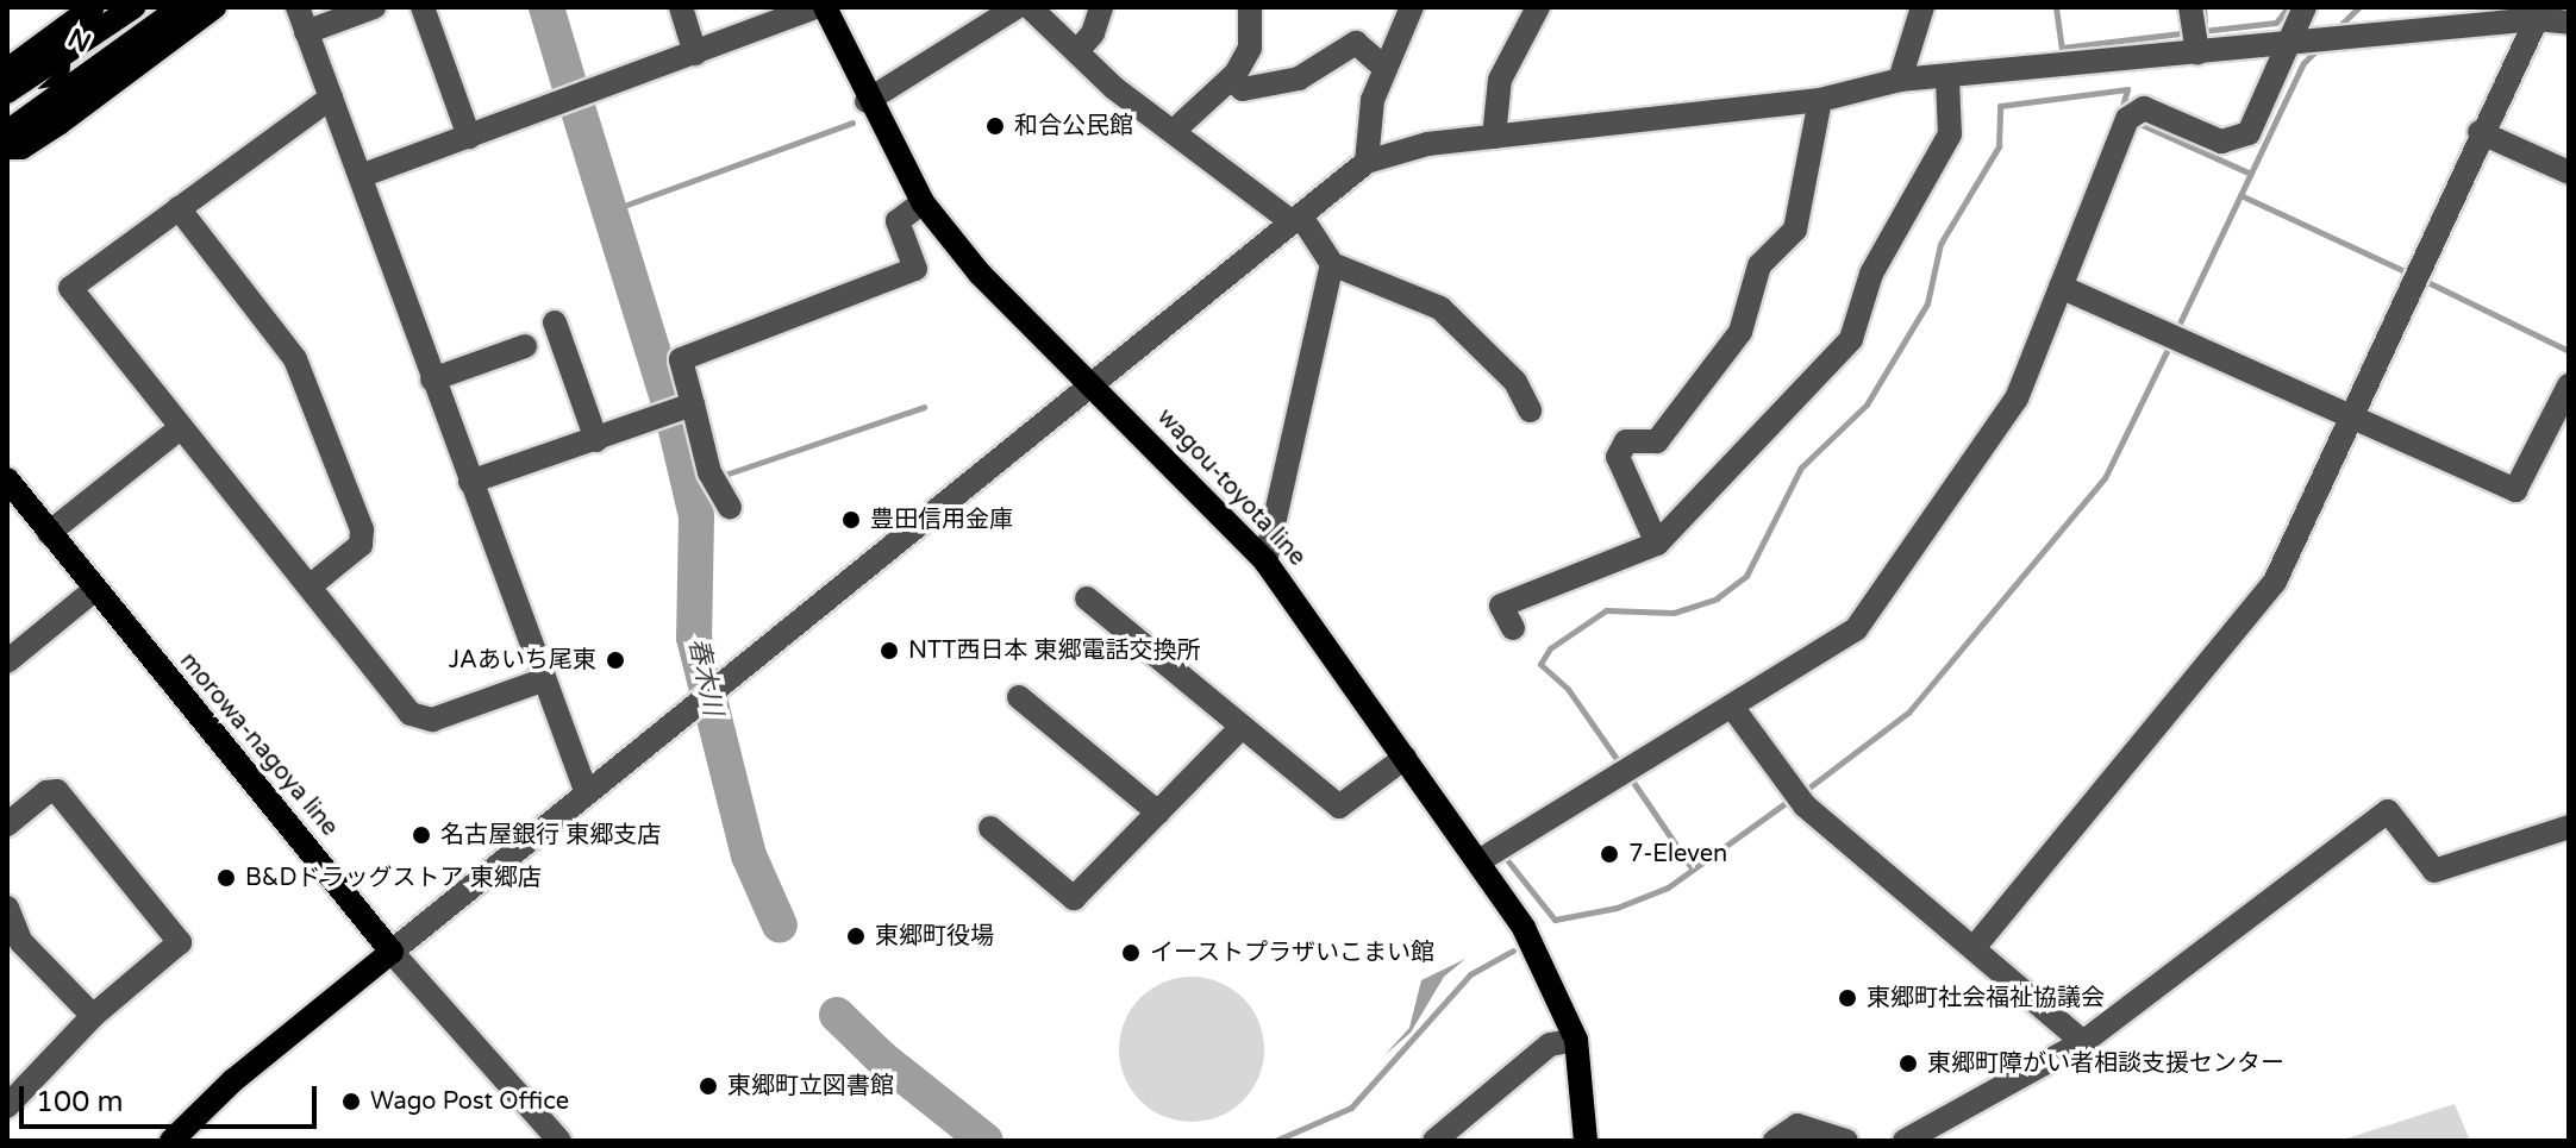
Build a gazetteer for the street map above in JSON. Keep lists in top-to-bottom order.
{
  "streets": {
    "main road": ["wagou-toyota line", "morowa-nagoya line"]
  },
  "water": ["春木川"],
  "places": [
    "和合公民館",
    "豊田信用金庫",
    "NTT西日本 東郷電話交換所",
    "JAあいち尾東",
    "名古屋銀行 東郷支店",
    "7-Eleven",
    "B&Dドラッグストア 東郷店",
    "東郷町役場",
    "イーストプラザいこまい館",
    "東郷町社会福祉協議会",
    "東郷町障がい者相談支援センター",
    "東郷町立図書館",
    "Wago Post Office"
  ],
  "scale_bar": "100 m",
  "north": "top right"
}
